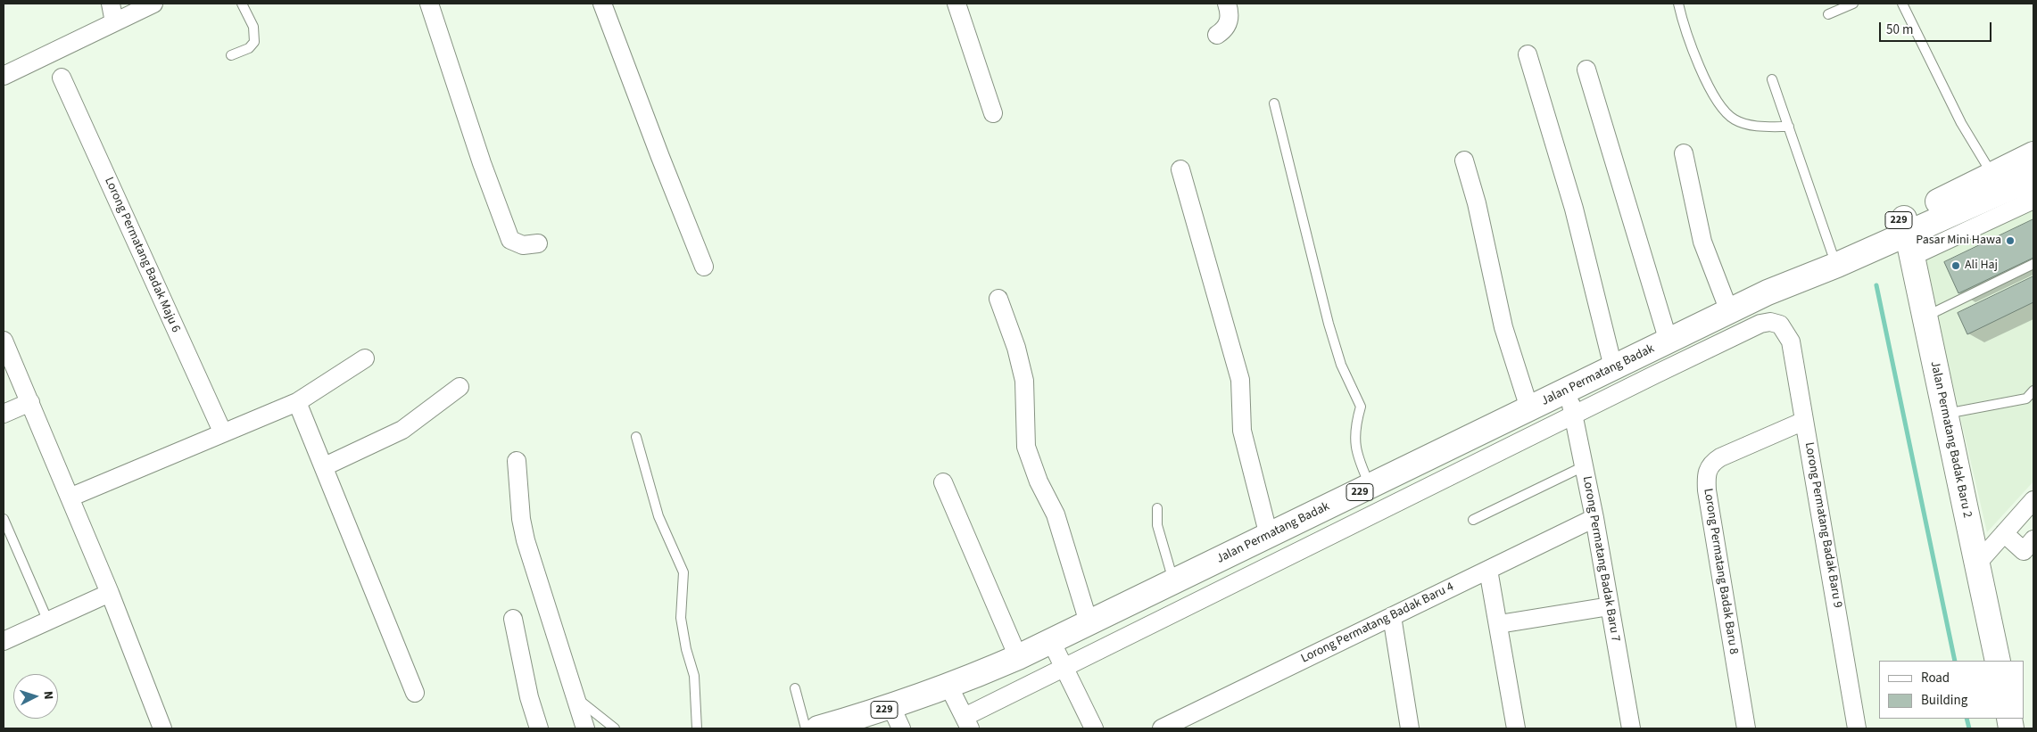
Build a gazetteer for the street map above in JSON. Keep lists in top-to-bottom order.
{
  "streets": {
    "main road": ["229", "Jalan Permatang Badak", "Jalan Permatang Badak Baru 2"],
    "street": [
      "Lorong Permatang Badak Maju 6",
      "Lorong Permatang Badak Baru 9",
      "Lorong Permatang Badak Baru 7",
      "Lorong Permatang Badak Baru 8",
      "Lorong Permatang Badak Baru 4"
    ]
  },
  "crossings": [
    ["Jalan Permatang Badak", "Jalan Permatang Badak Baru 2"],
    ["Jalan Permatang Badak", "Lorong Permatang Badak Baru 7"],
    ["Lorong Permatang Badak Baru 9", "Lorong Permatang Badak Baru 7"],
    ["Lorong Permatang Badak Baru 9", "Lorong Permatang Badak Baru 8"],
    ["Lorong Permatang Badak Baru 7", "Lorong Permatang Badak Baru 4"]
  ],
  "places": ["Pasar Mini Hawa", "Ali Haj"],
  "legend": ["Road", "Building"],
  "scale_bar": "50 m",
  "north": "right"
}
